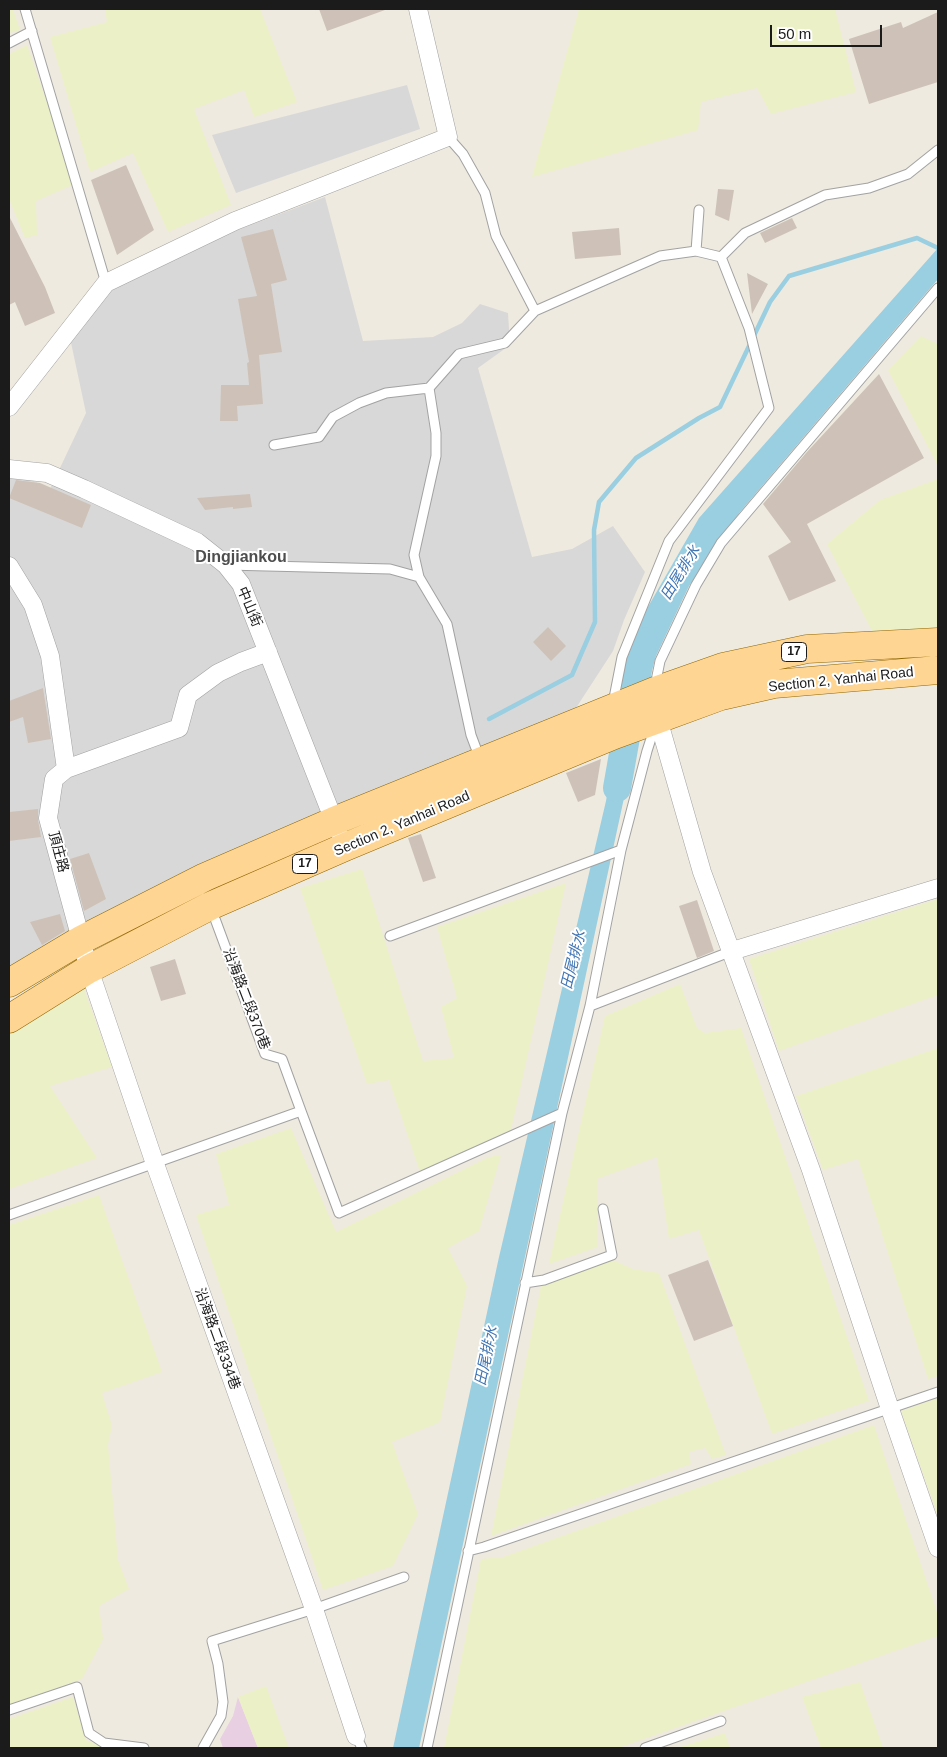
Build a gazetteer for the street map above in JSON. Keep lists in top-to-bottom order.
{
  "streets": {
    "main road": ["17", "Section 2, Yanhai Road"],
    "street": ["中山街", "頂庄路", "沿海路二段334巷"],
    "lane": ["沿海路二段370巷"]
  },
  "crossings": [
    ["中山街", "Section 2, Yanhai Road"],
    ["17", "Section 2, Yanhai Road"],
    ["Section 2, Yanhai Road", "頂庄路"],
    ["Section 2, Yanhai Road", "沿海路二段370巷"],
    ["Section 2, Yanhai Road", "沿海路二段334巷"],
    ["頂庄路", "沿海路二段334巷"]
  ],
  "districts": ["Dingjiankou"],
  "water": ["田尾排水"],
  "scale_bar": "50 m"
}
